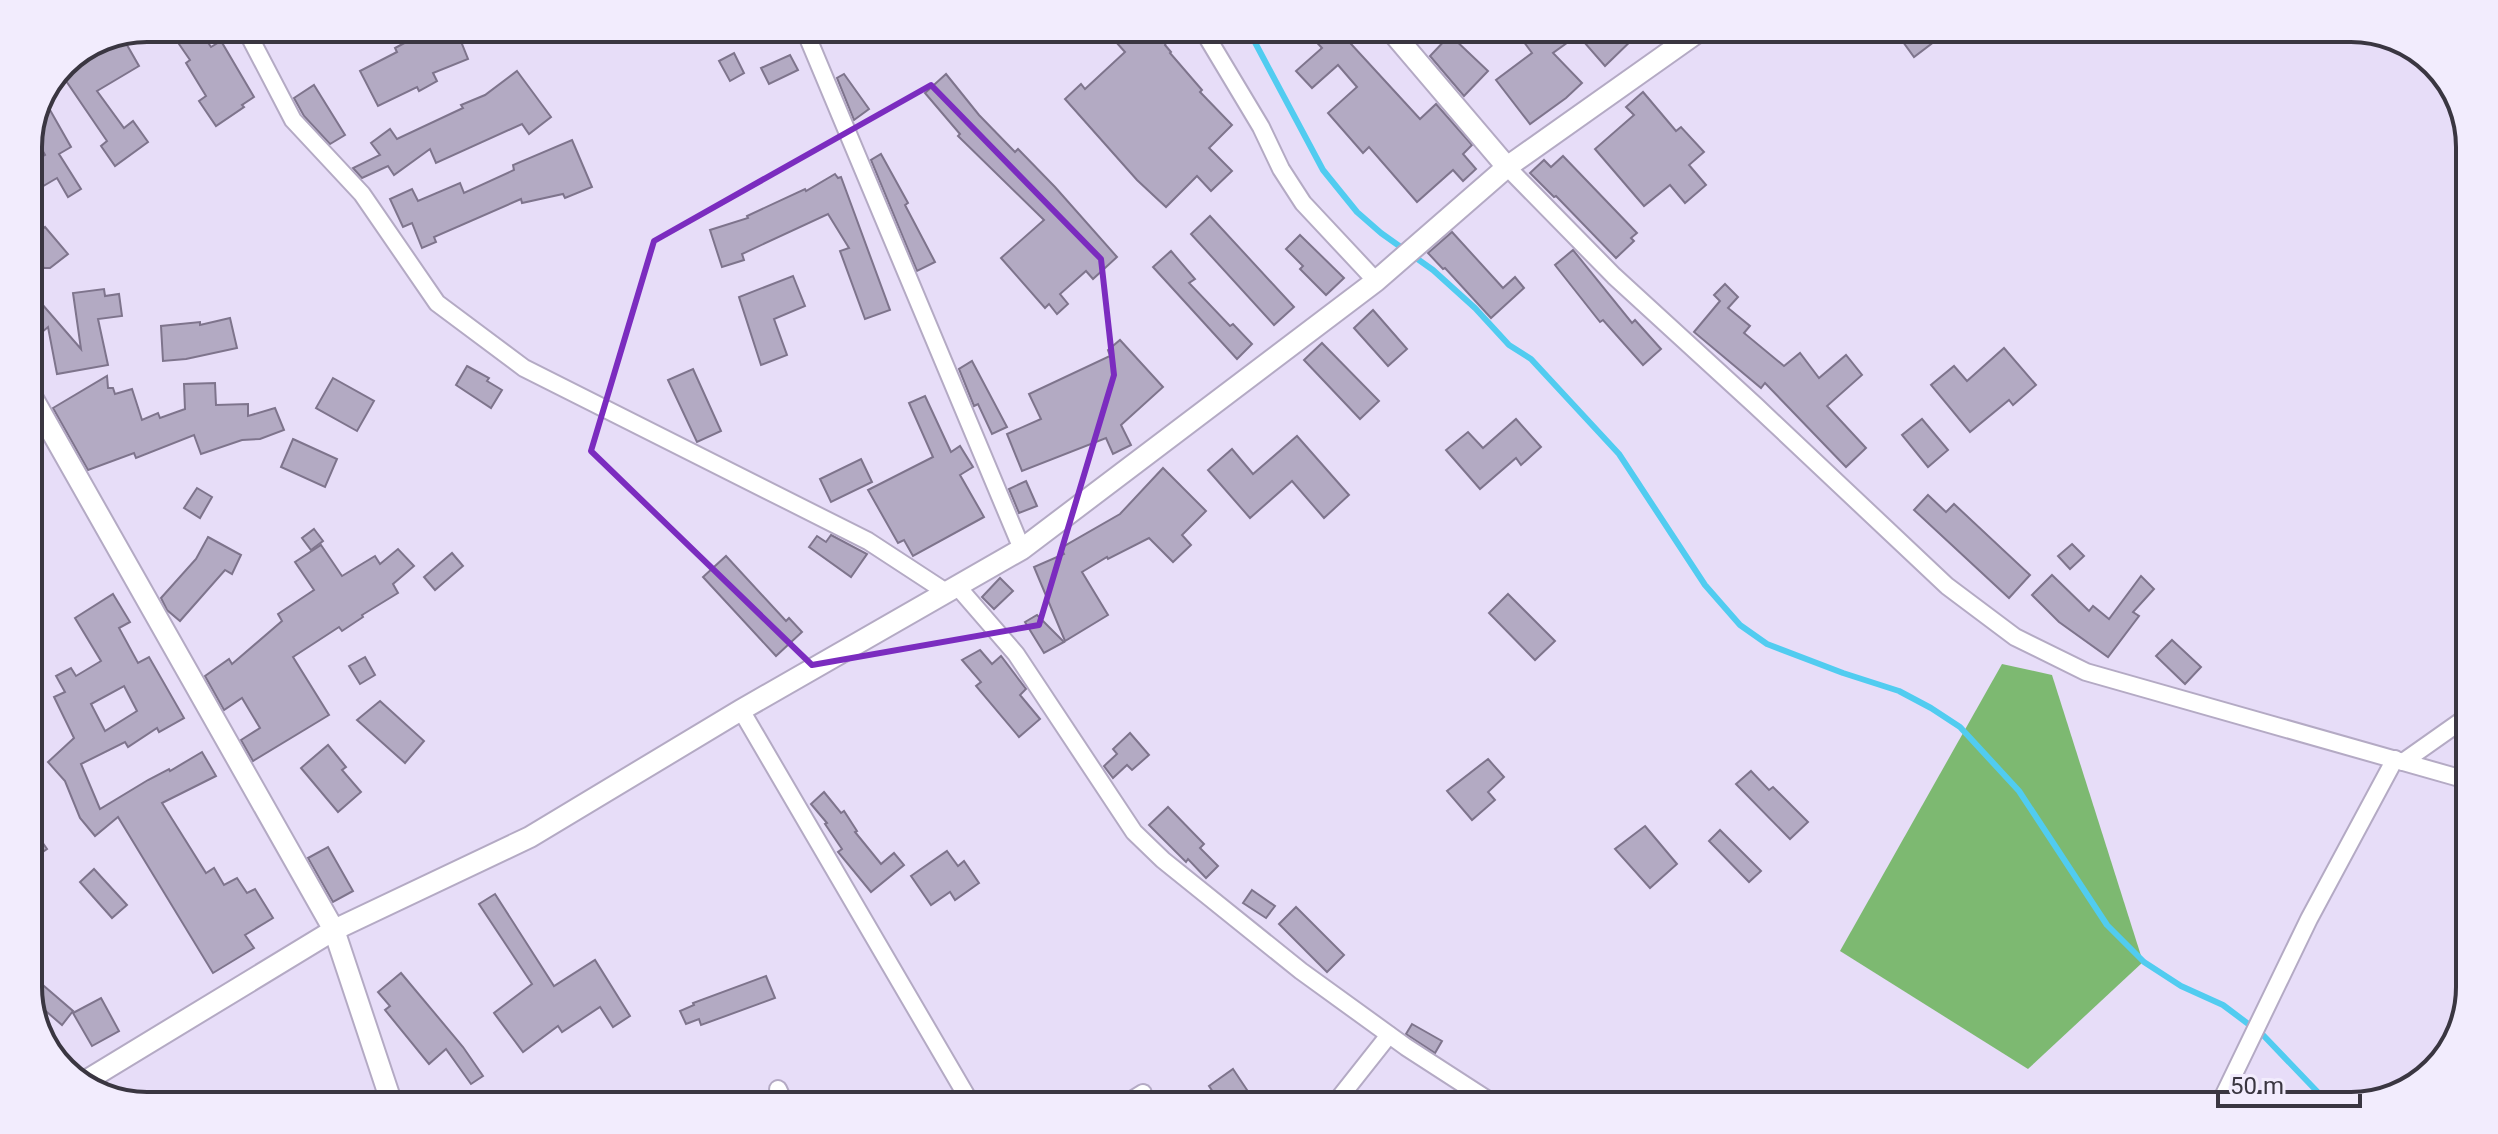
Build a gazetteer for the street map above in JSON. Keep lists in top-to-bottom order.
{
  "scale_bar": "50 m"
}
